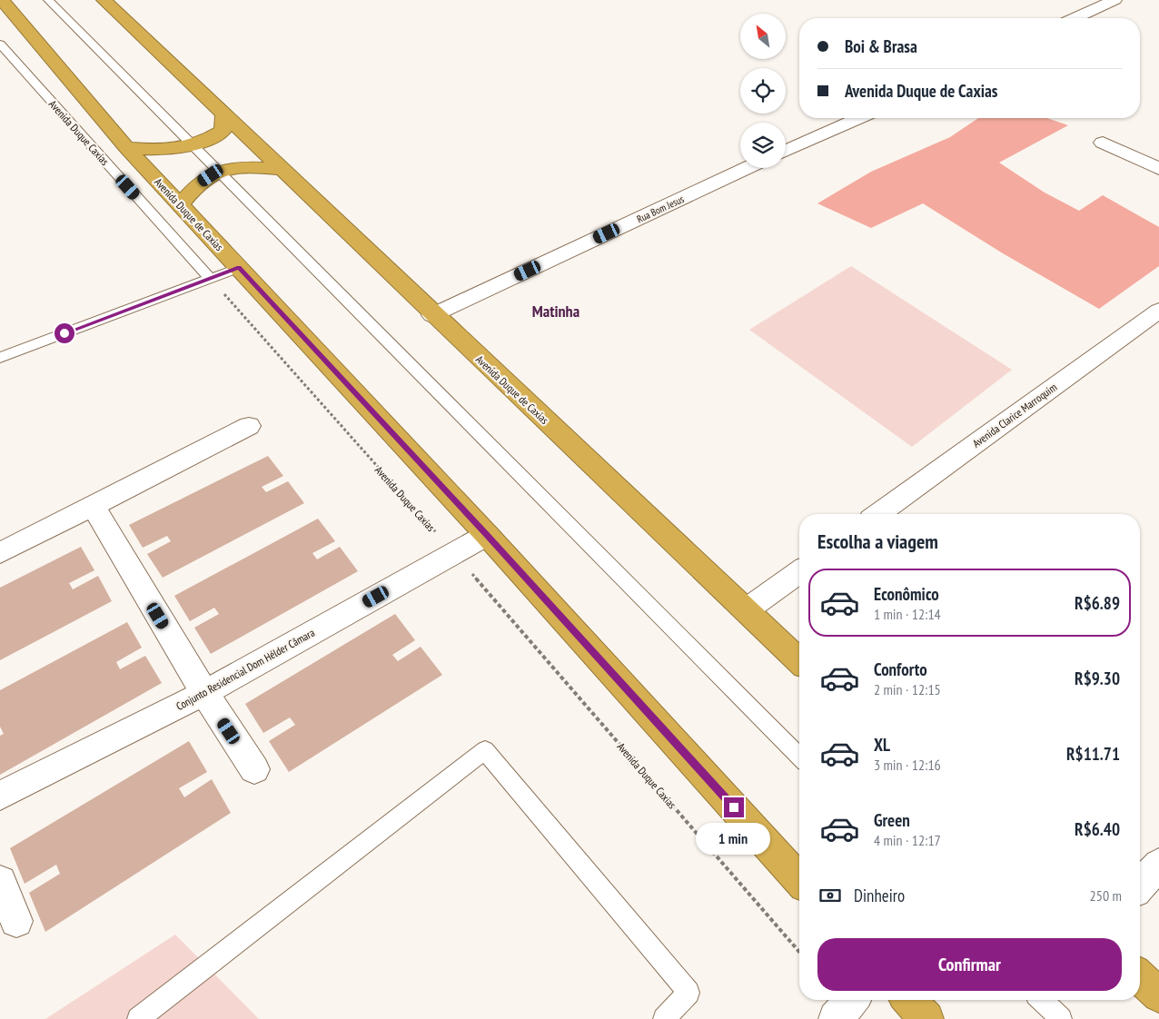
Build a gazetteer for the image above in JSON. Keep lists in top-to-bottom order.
{
  "streets": {
    "highway": ["Avenida Duque de Caxias"],
    "street": ["Rua Bom Jesus", "Avenida Clarice Marroquim", "Conjunto Residencial Dom Hélder Câmara"],
    "lane": ["Avenida Duque Caxias"]
  },
  "crossings": [
    ["Avenida Duque Caxias", "Conjunto Residencial Dom Hélder Câmara"],
    ["Rua Bom Jesus", "Avenida Duque de Caxias"],
    ["Avenida Duque de Caxias", "Conjunto Residencial Dom Hélder Câmara"]
  ],
  "districts": ["Matinha"],
  "north": "top left",
  "page": {
    "banner": ["Boi & Brasa", "Avenida Duque de Caxias"],
    "heading": "Escolha a viagem",
    "list": [
      {
        "name": "Econômico",
        "note": "1 min · 12:14",
        "value": "R$6.89"
      },
      {
        "name": "Conforto",
        "note": "2 min · 12:15",
        "value": "R$9.30"
      },
      {
        "name": "XL",
        "note": "3 min · 12:16",
        "value": "R$11.71"
      },
      {
        "name": "Green",
        "note": "4 min · 12:17",
        "value": "R$6.40"
      }
    ],
    "bubble": "1 min",
    "pay": ["Dinheiro", "250 m"],
    "buttons": "Confirmar"
  }
}
